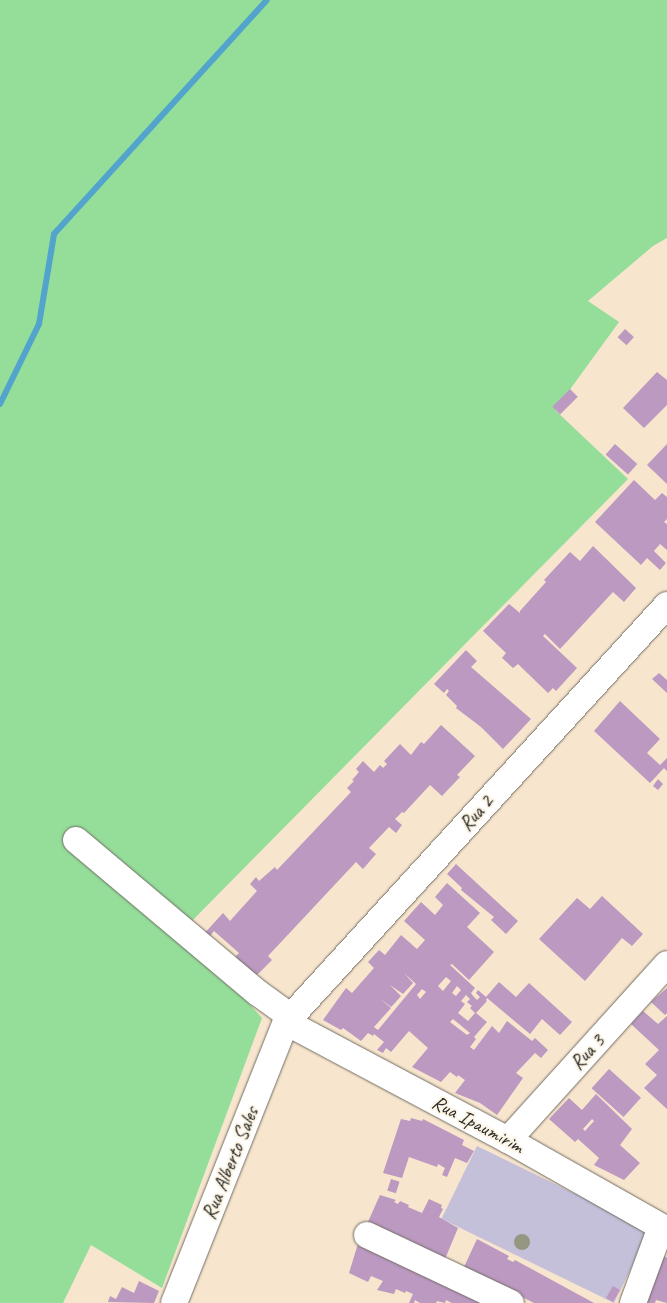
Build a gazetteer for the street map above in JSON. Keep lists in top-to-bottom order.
{
  "streets": {
    "street": [
      "Rua 2",
      "Rua 3",
      "Rua Ipaumirim",
      "Rua Alberto Sales"
    ]
  },
  "crossings": [
    ["Rua 2", "Rua Ipaumirim"],
    ["Rua 2", "Rua Alberto Sales"],
    ["Rua 3", "Rua Ipaumirim"],
    ["Rua Ipaumirim", "Rua Alberto Sales"]
  ]
}
